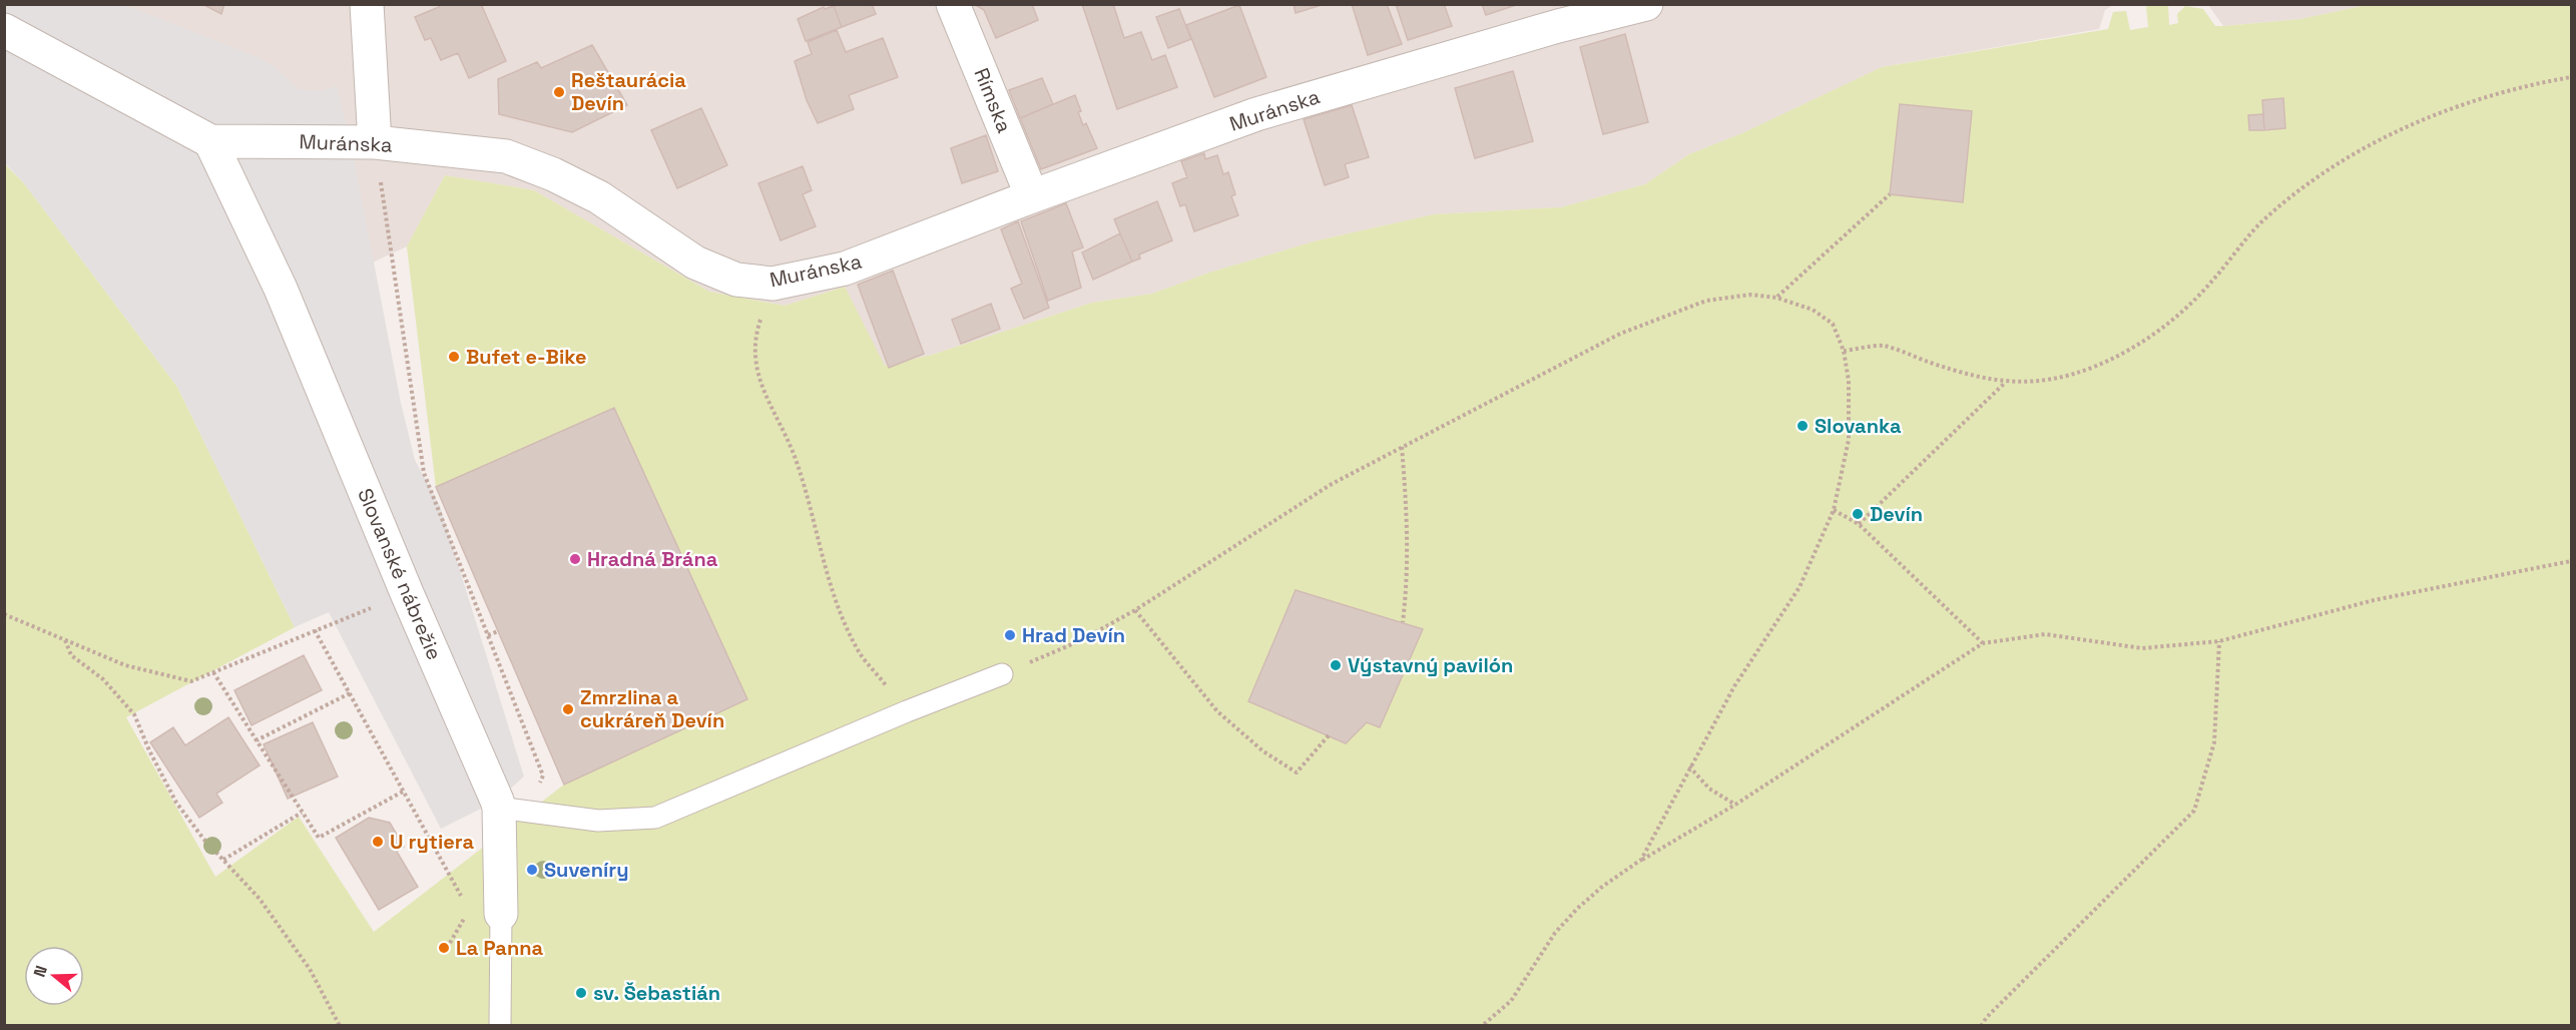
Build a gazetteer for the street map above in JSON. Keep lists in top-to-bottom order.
{
  "streets": {
    "street": ["Rímska", "Muránska", "Slovanské nábrežie"]
  },
  "crossings": [
    ["Rímska", "Muránska"],
    ["Muránska", "Slovanské nábrežie"]
  ],
  "places": [
    "Reštaurácia Devín",
    "Bufet e-Bike",
    "Slovanka",
    "Devín",
    "Hradná Brána",
    "Hrad Devín",
    "Výstavný pavilón",
    "Zmrzlina a cukráreň Devín",
    "U rytiera",
    "Suveníry",
    "La Panna",
    "sv. Šebastián"
  ],
  "north": "left"
}
